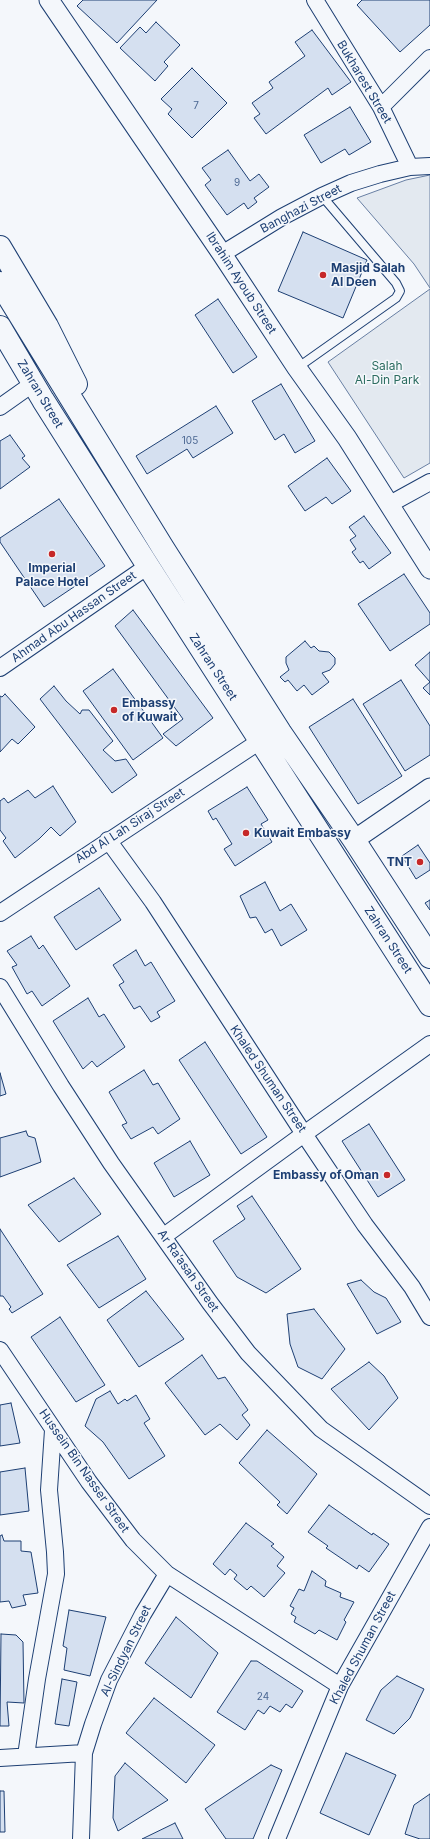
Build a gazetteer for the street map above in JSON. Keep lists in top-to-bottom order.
{
  "streets": {
    "main road": ["Zahran Street"],
    "street": [
      "Bukharest Street",
      "Banghazi Street",
      "Ibrahim Ayoub Street",
      "Ahmad Abu Hassan Street",
      "Abd Al Lah Siraj Street",
      "Khaled Shuman Street",
      "Ar Ra’asah Street",
      "Hussein Bin Nasser Street",
      "Al-Sindyan Street"
    ]
  },
  "crossings": [
    ["Bukharest Street", "Banghazi Street"],
    ["Banghazi Street", "Ibrahim Ayoub Street"],
    ["Zahran Street", "Ahmad Abu Hassan Street"],
    ["Zahran Street", "Abd Al Lah Siraj Street"],
    ["Abd Al Lah Siraj Street", "Khaled Shuman Street"],
    ["Khaled Shuman Street", "Hussein Bin Nasser Street"],
    ["Hussein Bin Nasser Street", "Al-Sindyan Street"]
  ],
  "parks": ["Salah Al-Din Park"],
  "places": [
    "Masjid Salah Al Deen",
    "Imperial Palace Hotel",
    "Embassy of Kuwait",
    "Kuwait Embassy",
    "TNT",
    "Embassy of Oman"
  ],
  "house_numbers": [
    "7",
    "9",
    "105",
    "24"
  ]
}
